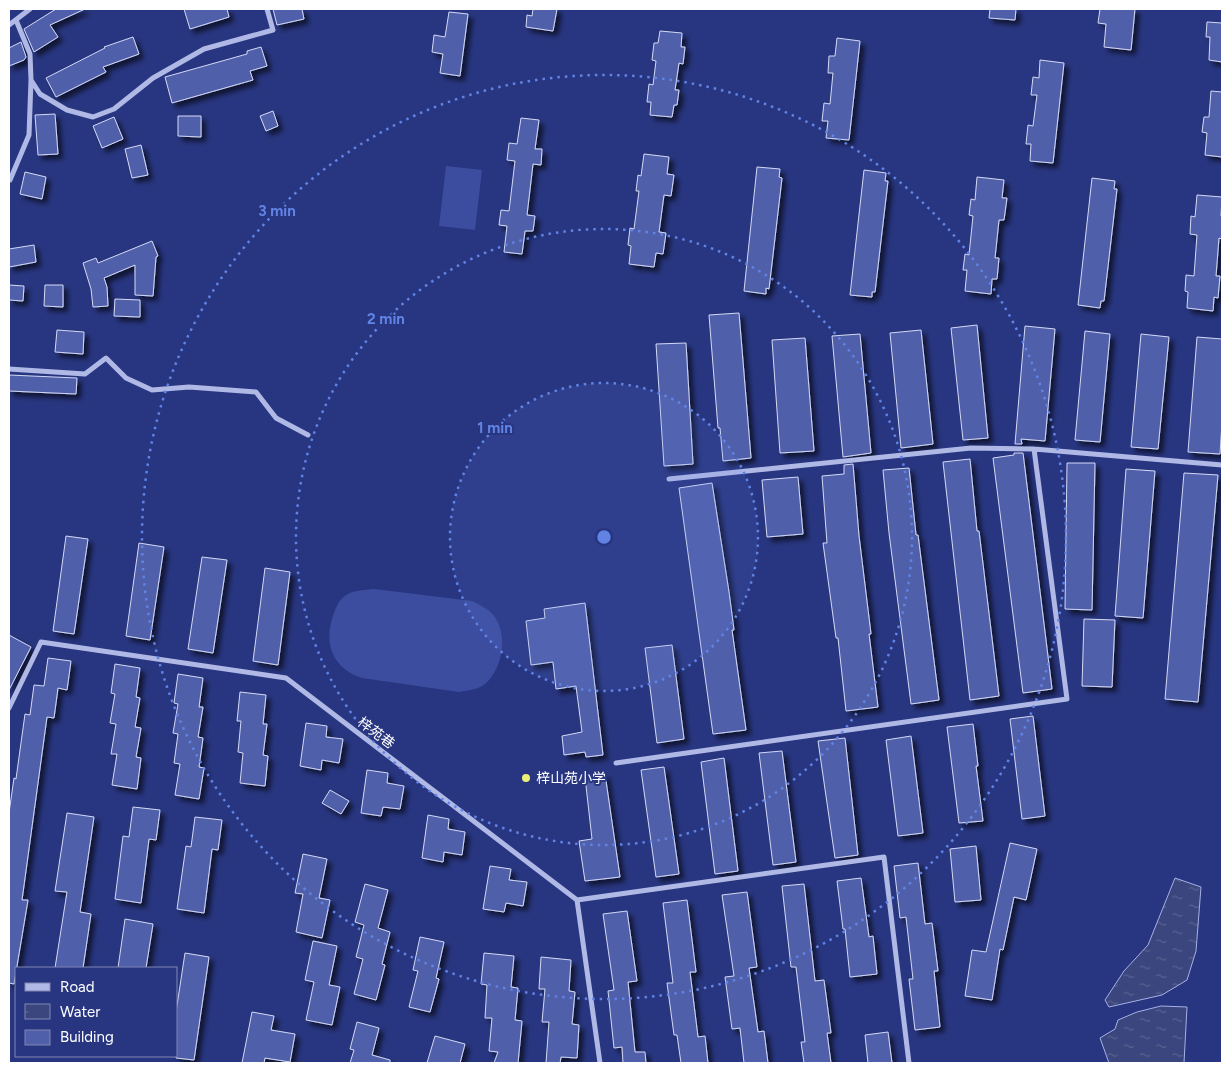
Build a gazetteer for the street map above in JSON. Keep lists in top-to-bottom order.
{
  "streets": {
    "street": ["梓苑巷"]
  },
  "places": ["梓山苑小学"],
  "legend": ["Road", "Water", "Building"],
  "rings": ["3 min", "2 min", "1 min"]
}
